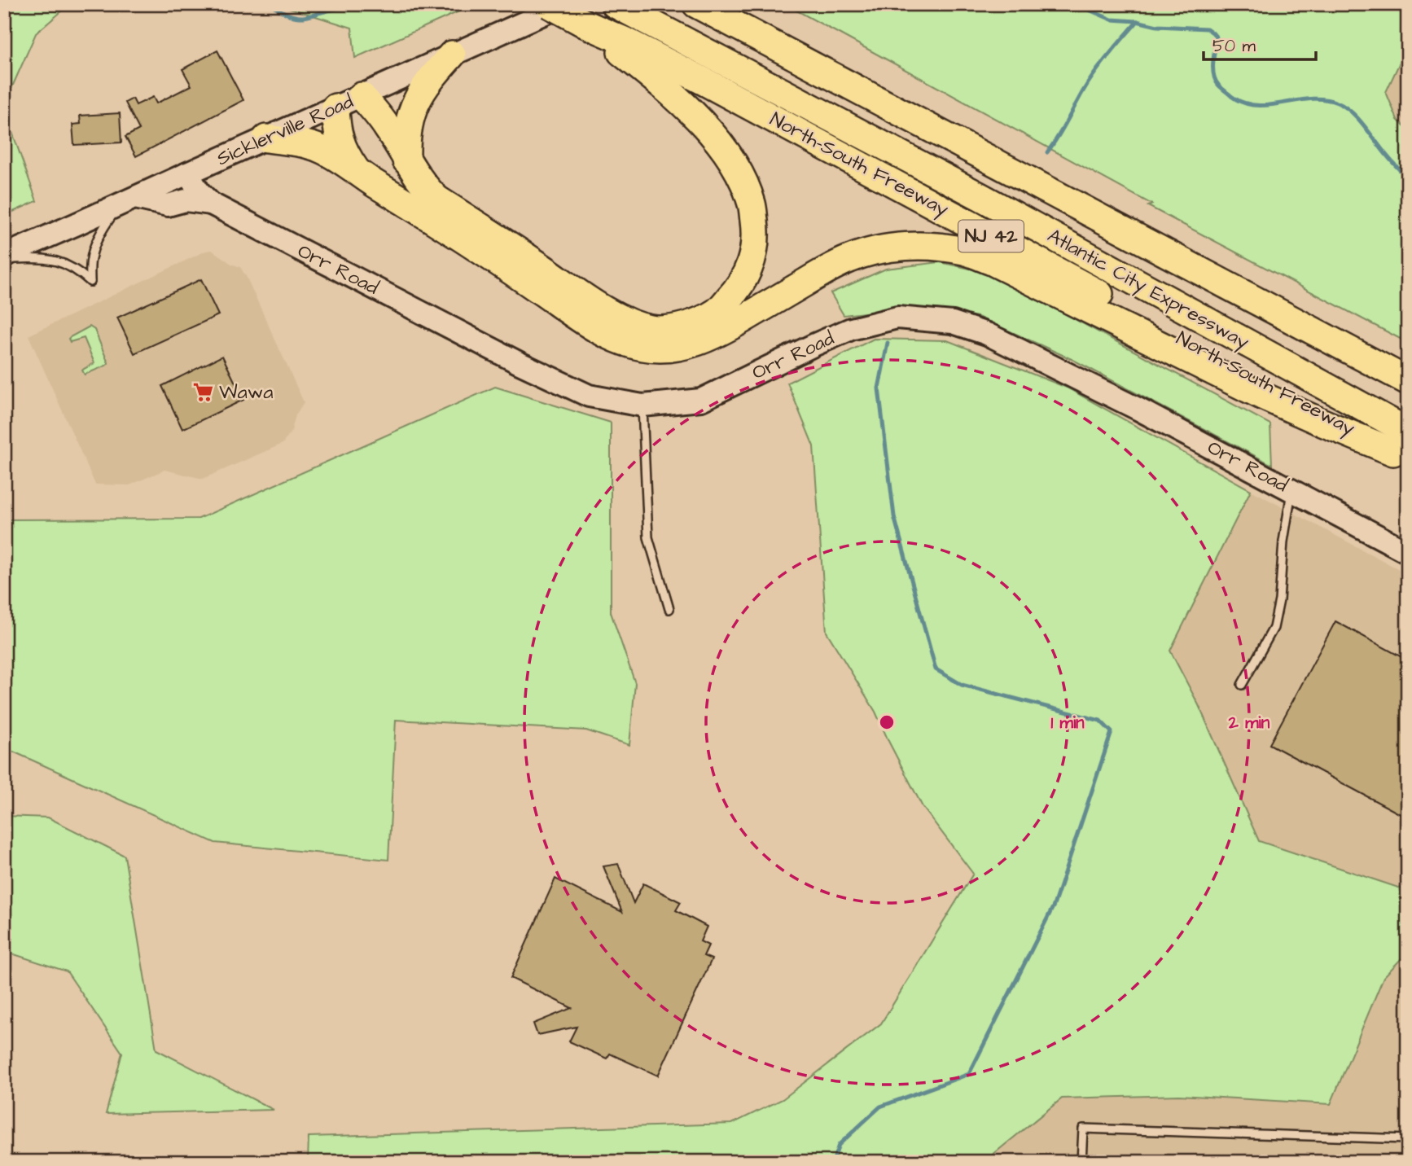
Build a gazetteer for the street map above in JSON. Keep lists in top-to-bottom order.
{
  "streets": {
    "highway": ["North-South Freeway", "NJ 42", "Atlantic City Expressway"],
    "street": ["Sicklerville Road", "Orr Road"]
  },
  "crossings": [
    ["Sicklerville Road", "Orr Road"],
    ["North-South Freeway", "Atlantic City Expressway"]
  ],
  "places": {
    "supermarket": ["Wawa"]
  },
  "scale_bar": "50 m",
  "rings": ["1 min", "2 min"]
}
